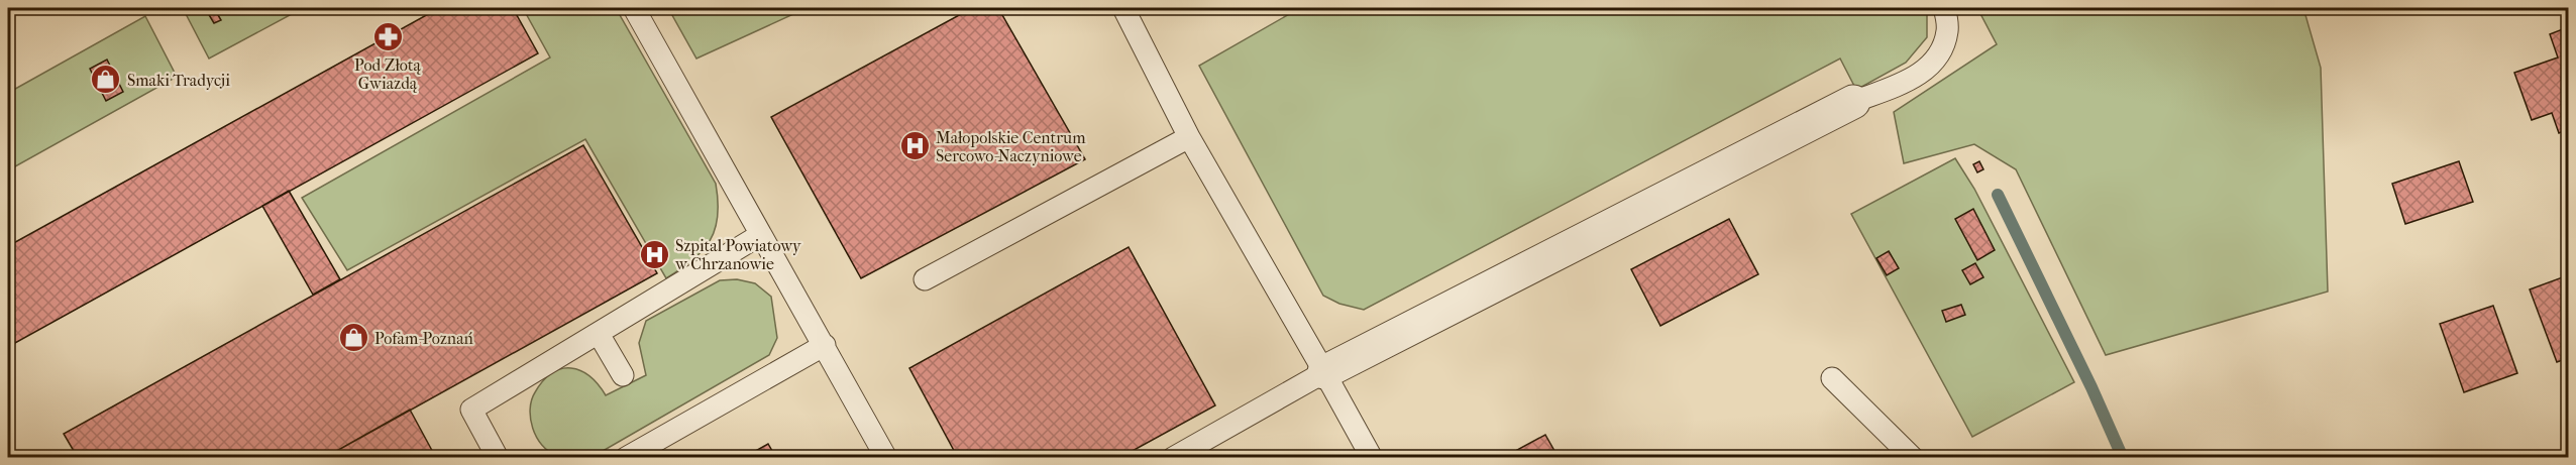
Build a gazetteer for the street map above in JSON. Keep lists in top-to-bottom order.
{
  "places": {
    "pharmacy": ["Pod Złotą Gwiazdą"],
    "shop": ["Smaki Tradycji", "Pofam-Poznań"],
    "hospital": ["Małopolskie Centrum Sercowo-Naczyniowe", "Szpital Powiatowy w Chrzanowie"]
  }
}
